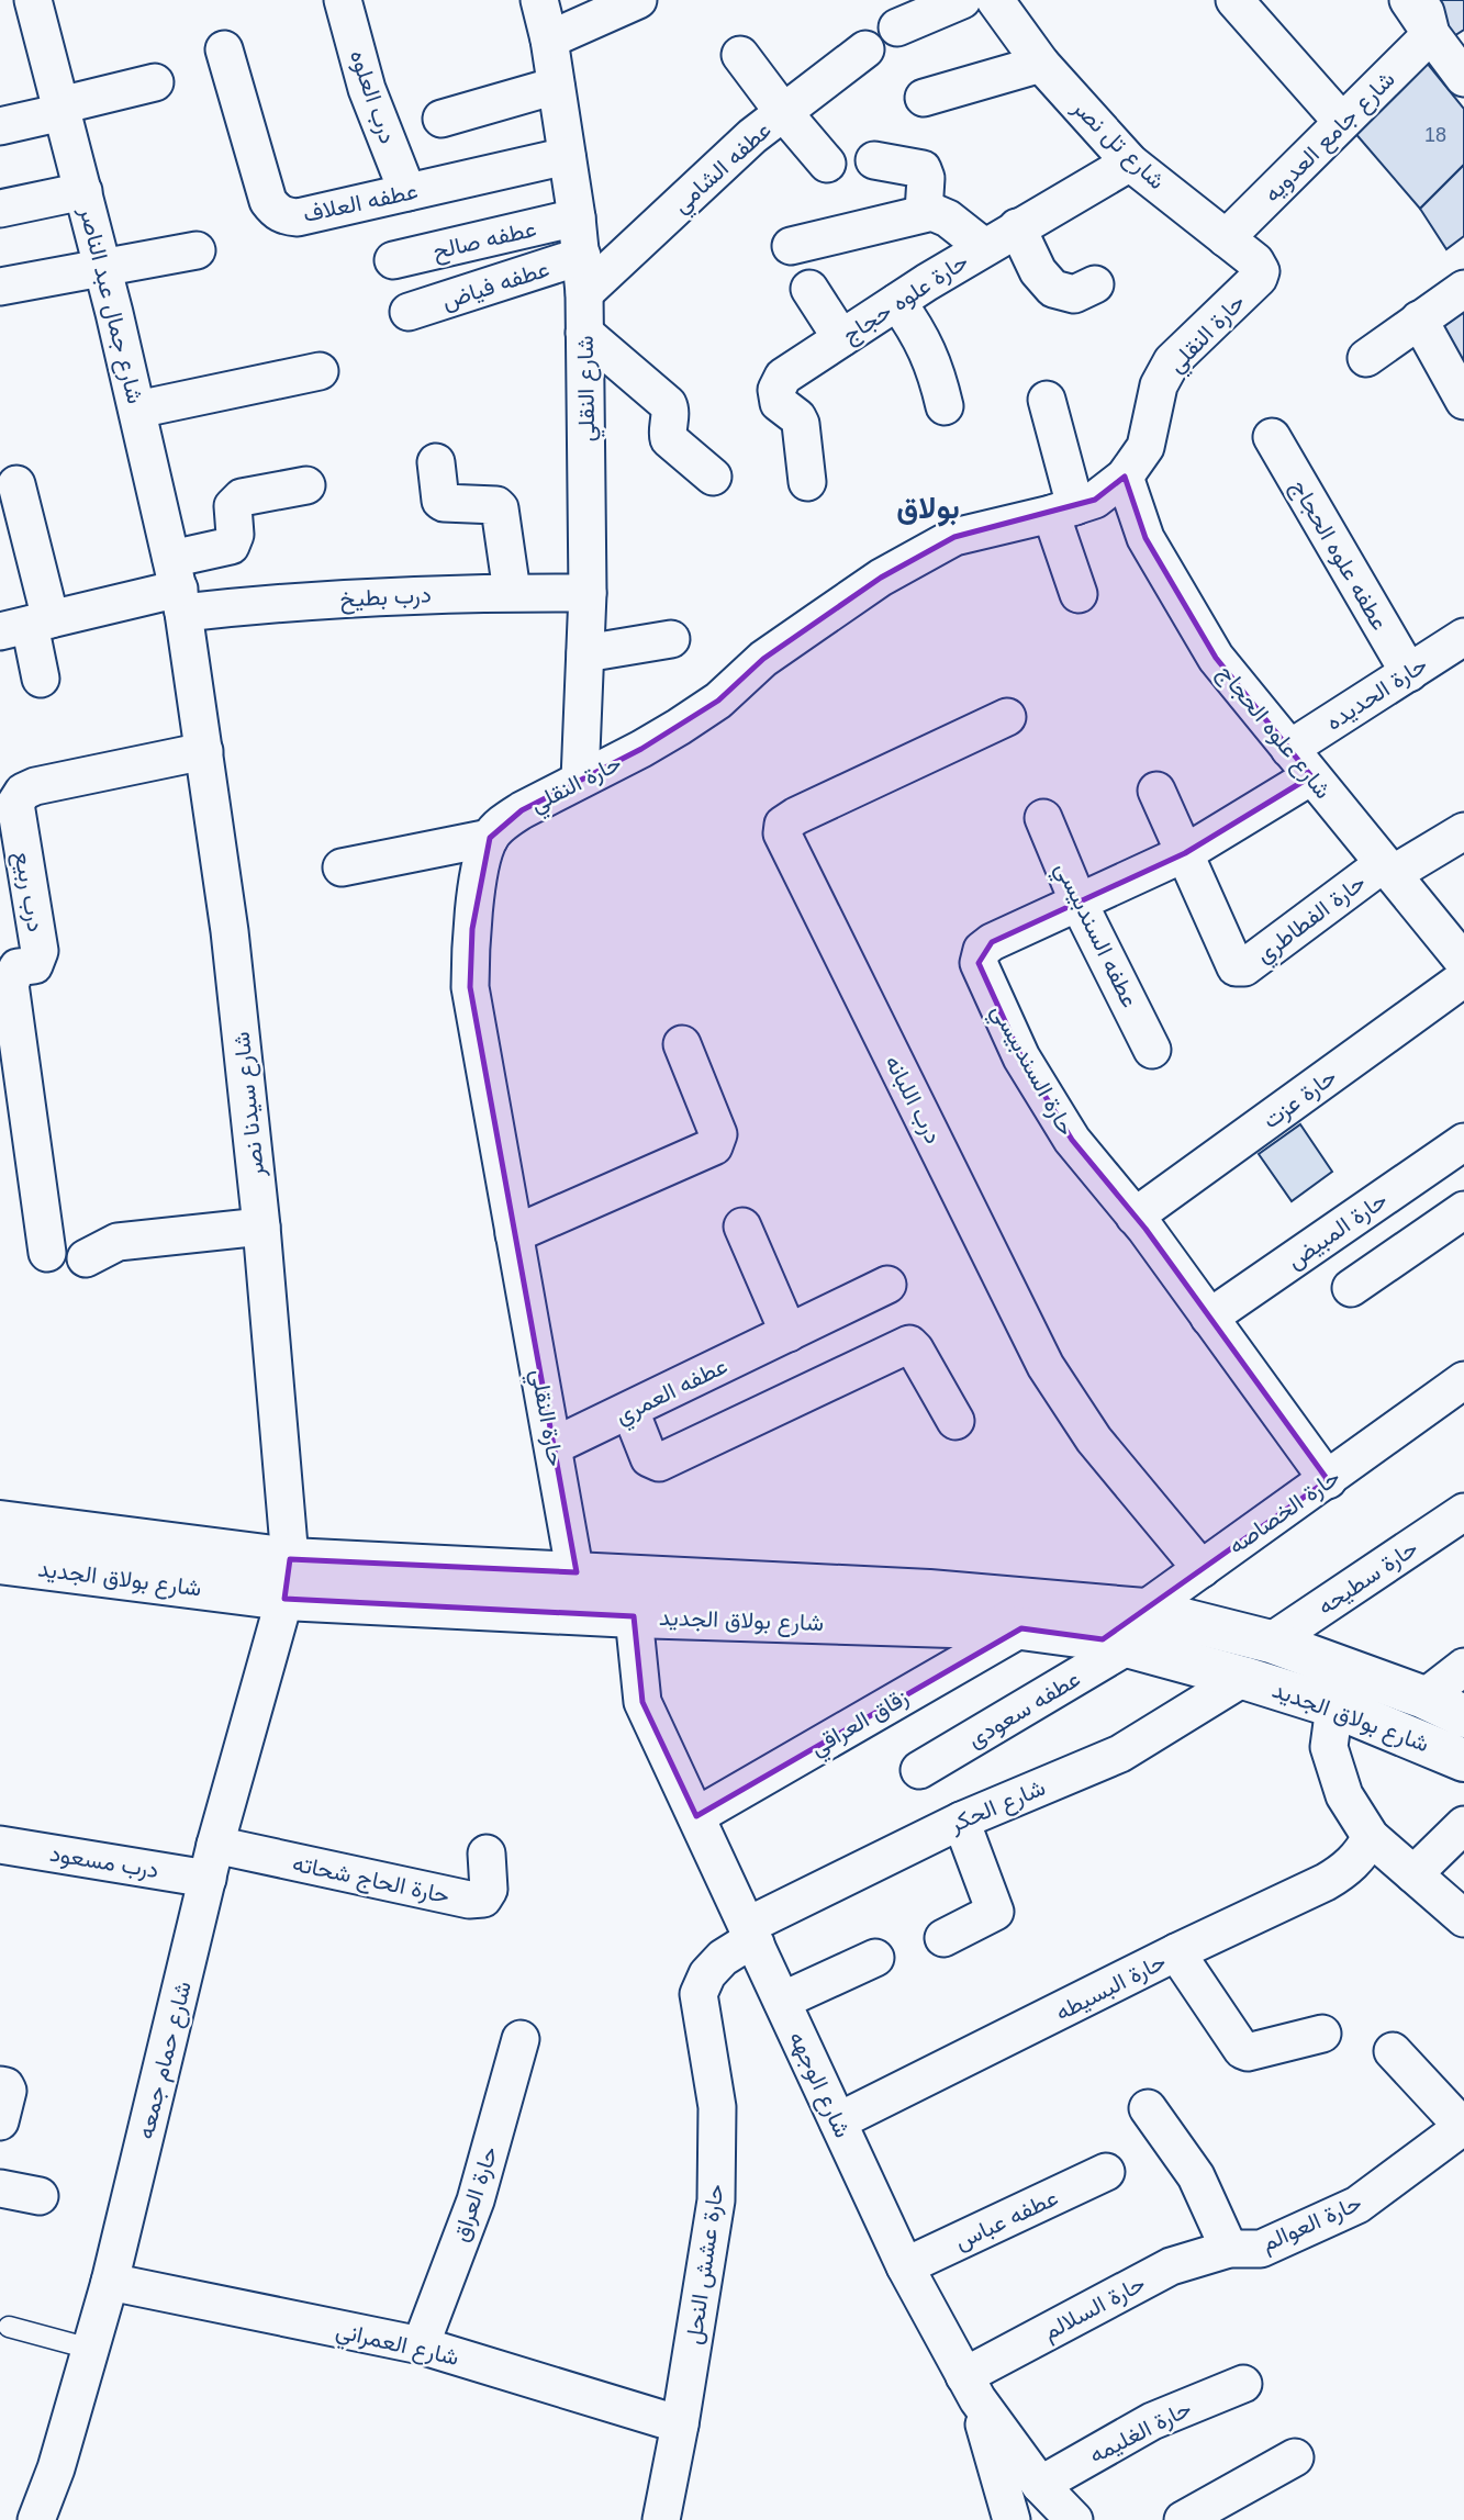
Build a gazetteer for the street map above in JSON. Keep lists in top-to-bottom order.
{
  "streets": {
    "street": [
      "درب العلوه",
      "شارع جامع العدويه",
      "شارع تل نصر",
      "عطفه الشامي",
      "عطفه العلاف",
      "عطفه صالح",
      "عطفه فياض",
      "حارة علوه حجاج",
      "شارع جمال عبد الناصر",
      "حارة النقلي",
      "شارع النقلي",
      "عطفه علوه الحجاج",
      "درب بطيخ",
      "حارة الحديده",
      "شارع علوه الحجاج",
      "درب ربيع",
      "حارة الفطاطري",
      "عطفه السندبيسي",
      "حارة السندبيسي",
      "حارة عزت",
      "درب اللبانه",
      "شارع سيدنا نصر",
      "حارة المبيض",
      "عطفه العمري",
      "حارة الخصاصه",
      "حارة سطيحه",
      "شارع بولاق الجديد",
      "عطفه سعودى",
      "زقاق العراقي",
      "شارع الحكر",
      "درب مسعود",
      "حارة الحاج شحاته",
      "حارة البسيطه",
      "شارع حمام جمعه",
      "شارع الوجهه",
      "حارة العراق",
      "عطفه عباس",
      "حارة العوالم",
      "حارة عشش النحل",
      "حارة السلالم",
      "شارع العمراني",
      "حارة الغليمه"
    ]
  },
  "crossings": [
    ["درب العلوه", "عطفه العلاف"],
    ["شارع جامع العدويه", "شارع تل نصر"],
    ["شارع تل نصر", "حارة علوه حجاج"],
    ["شارع تل نصر", "حارة النقلي"],
    ["عطفه الشامي", "شارع النقلي"],
    ["عطفه العلاف", "شارع النقلي"],
    ["عطفه صالح", "شارع النقلي"],
    ["عطفه فياض", "شارع النقلي"],
    ["شارع جمال عبد الناصر", "درب بطيخ"],
    ["شارع جمال عبد الناصر", "شارع سيدنا نصر"],
    ["حارة النقلي", "شارع النقلي"],
    ["حارة النقلي", "شارع علوه الحجاج"],
    ["حارة النقلي", "عطفه العمري"],
    ["حارة النقلي", "شارع بولاق الجديد"],
    ["شارع النقلي", "درب بطيخ"],
    ["عطفه علوه الحجاج", "حارة الحديده"],
    ["درب بطيخ", "شارع سيدنا نصر"],
    ["حارة الحديده", "شارع علوه الحجاج"],
    ["حارة الحديده", "حارة السندبيسي"],
    ["شارع علوه الحجاج", "حارة الفطاطري"],
    ["شارع علوه الحجاج", "حارة السندبيسي"],
    ["درب ربيع", "شارع سيدنا نصر"],
    ["حارة الفطاطري", "حارة السندبيسي"],
    ["عطفه السندبيسي", "حارة السندبيسي"],
    ["حارة السندبيسي", "حارة عزت"],
    ["حارة السندبيسي", "حارة المبيض"],
    ["حارة السندبيسي", "حارة الخصاصه"],
    ["درب اللبانه", "حارة الخصاصه"],
    ["شارع سيدنا نصر", "شارع بولاق الجديد"],
    ["شارع سيدنا نصر", "شارع حمام جمعه"],
    ["حارة الخصاصه", "شارع بولاق الجديد"],
    ["حارة الخصاصه", "عطفه سعودى"],
    ["حارة سطيحه", "شارع بولاق الجديد"],
    ["شارع بولاق الجديد", "عطفه سعودى"],
    ["شارع بولاق الجديد", "زقاق العراقي"],
    ["شارع بولاق الجديد", "شارع الحكر"],
    ["شارع بولاق الجديد", "شارع حمام جمعه"],
    ["شارع بولاق الجديد", "شارع الوجهه"],
    ["زقاق العراقي", "شارع الوجهه"],
    ["شارع الحكر", "شارع الوجهه"],
    ["شارع الحكر", "حارة عشش النحل"],
    ["درب مسعود", "حارة الحاج شحاته"],
    ["درب مسعود", "شارع حمام جمعه"],
    ["حارة الحاج شحاته", "شارع حمام جمعه"],
    ["حارة البسيطه", "شارع الوجهه"],
    ["شارع حمام جمعه", "شارع العمراني"],
    ["شارع الوجهه", "عطفه عباس"],
    ["شارع الوجهه", "حارة عشش النحل"],
    ["شارع الوجهه", "حارة السلالم"],
    ["شارع الوجهه", "حارة الغليمه"],
    ["حارة العراق", "شارع العمراني"],
    ["حارة العوالم", "حارة السلالم"],
    ["حارة عشش النحل", "شارع العمراني"]
  ],
  "districts": ["بولاق"],
  "house_numbers": ["18"]
}
